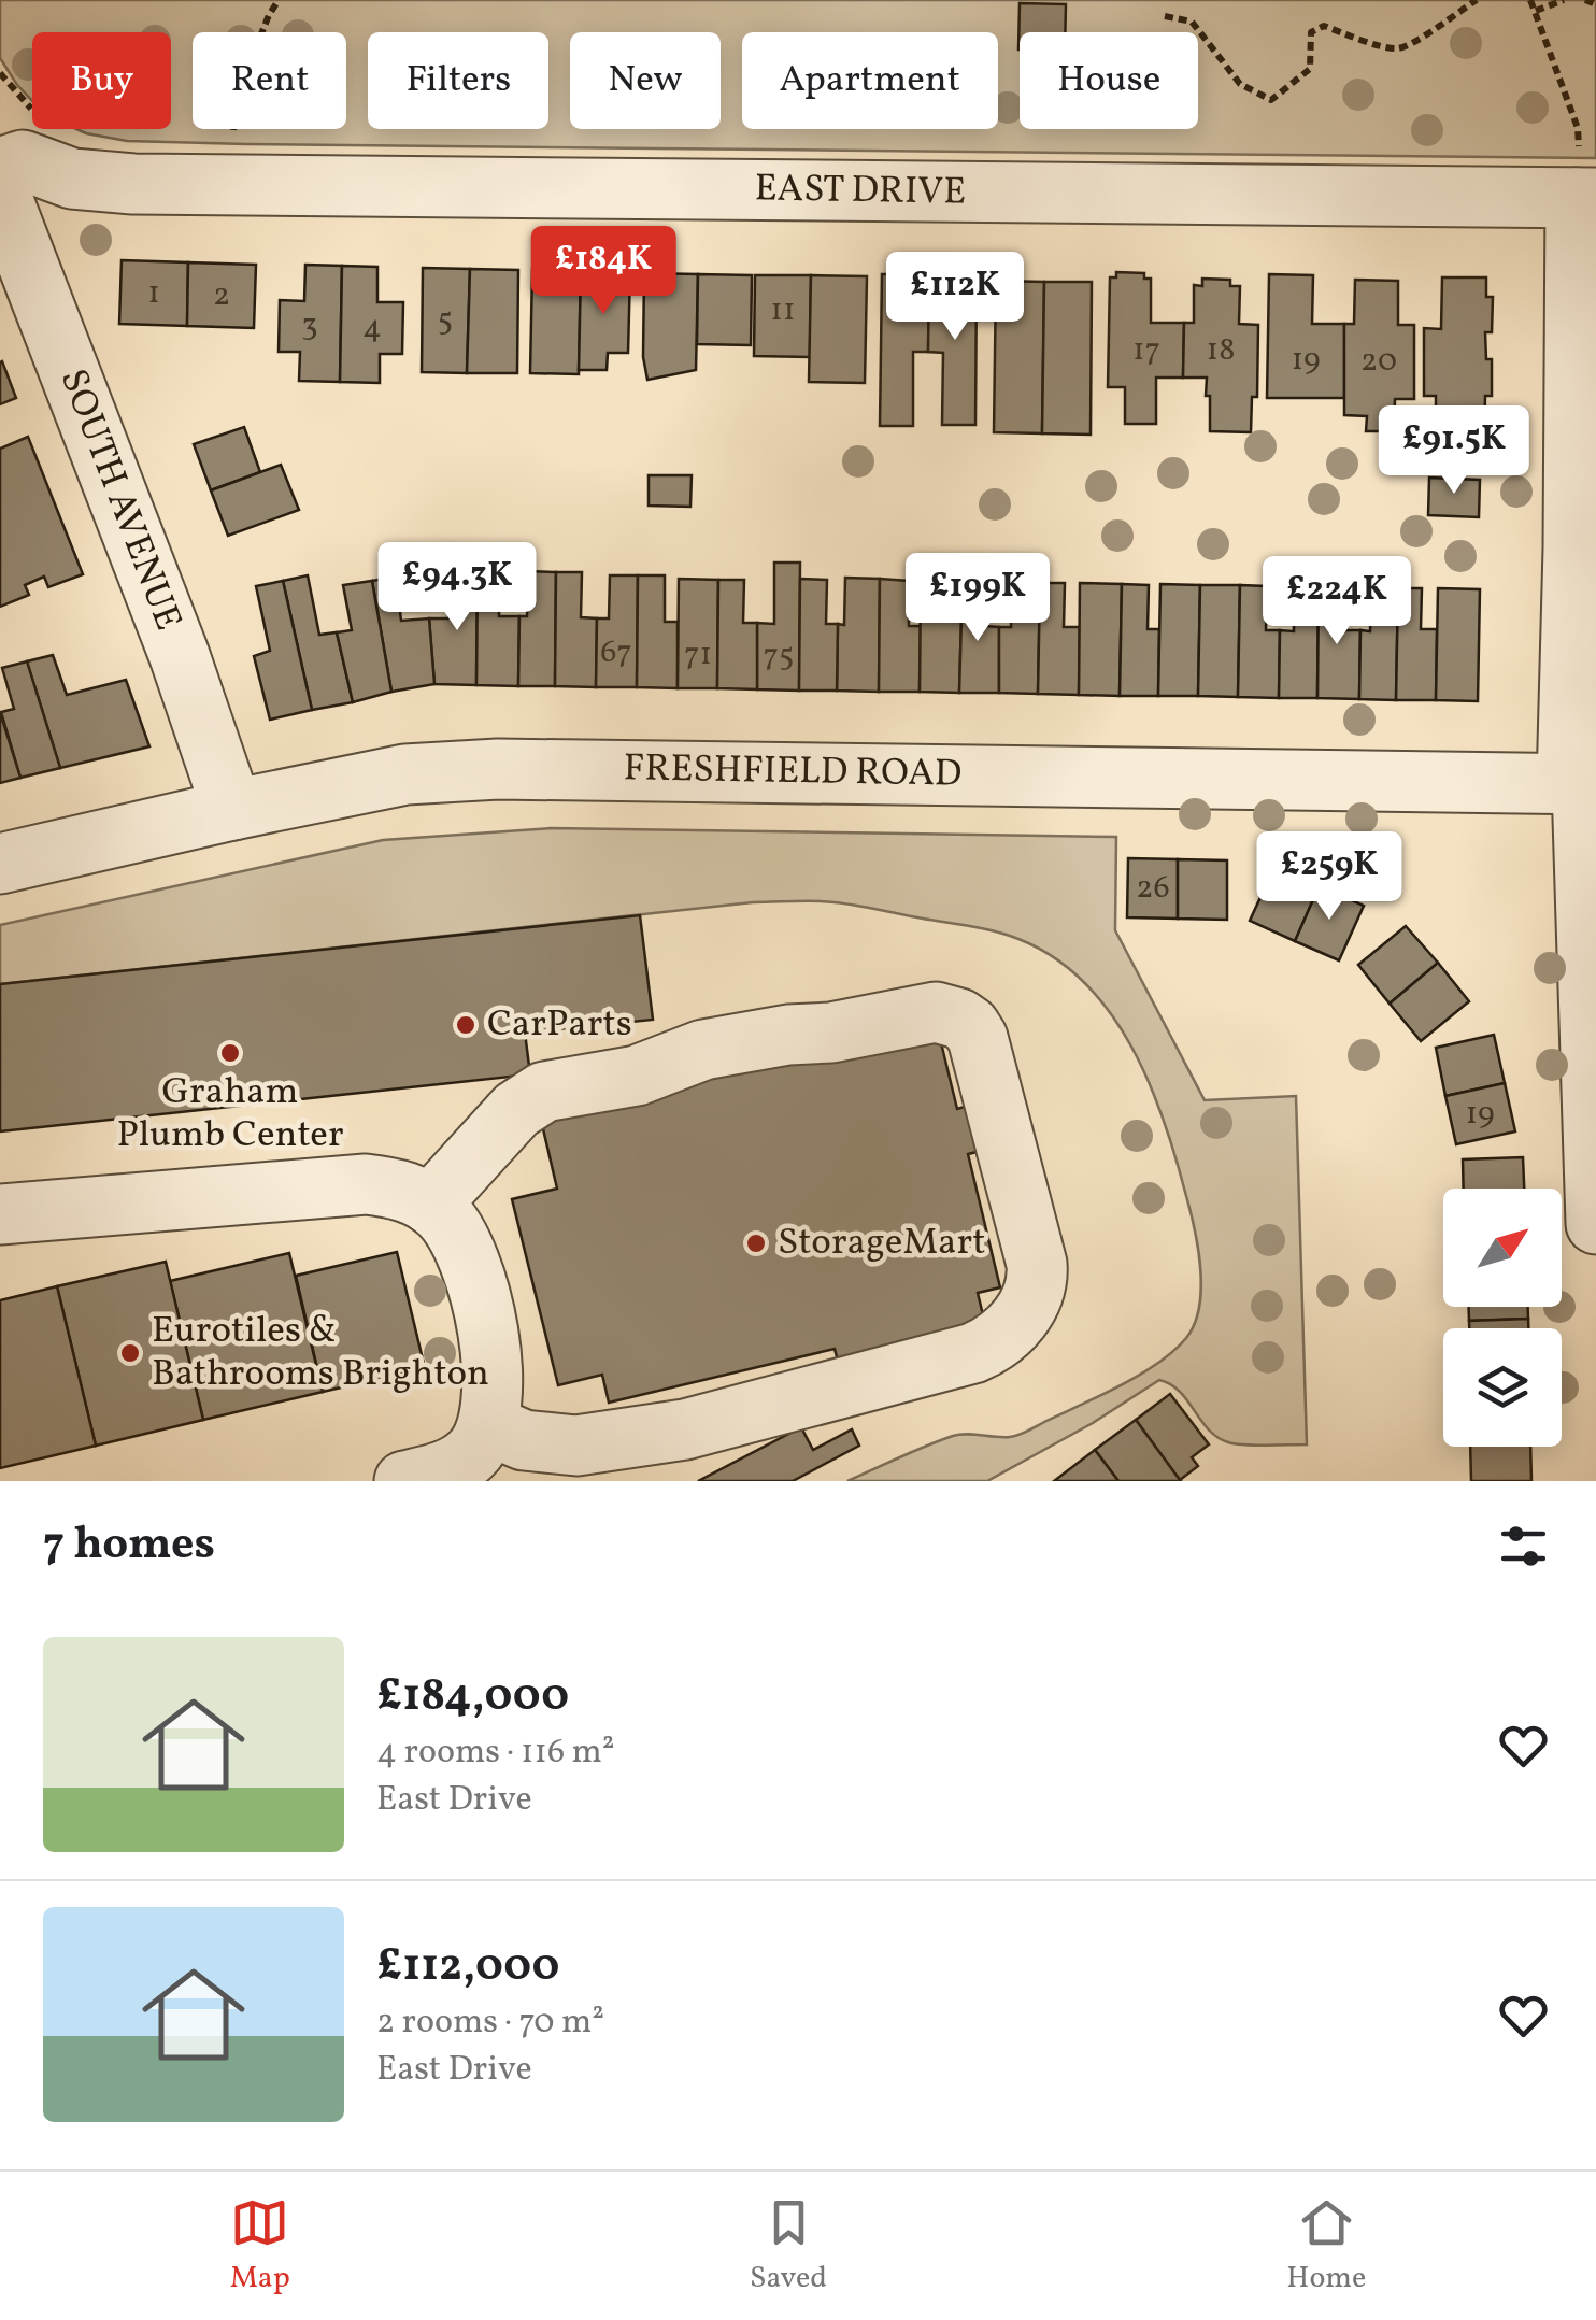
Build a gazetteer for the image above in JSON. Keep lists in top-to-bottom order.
{
  "streets": {
    "street": ["EAST DRIVE", "SOUTH AVENUE", "FRESHFIELD ROAD"]
  },
  "crossings": [
    ["SOUTH AVENUE", "FRESHFIELD ROAD"]
  ],
  "places": [
    "CarParts",
    "Graham Plumb Center",
    "StorageMart",
    "Eurotiles & Bathrooms Brighton"
  ],
  "house_numbers": [
    "1",
    "2",
    "11",
    "5",
    "3",
    "4",
    "17",
    "18",
    "19",
    "20",
    "67",
    "71",
    "75",
    "26",
    "19"
  ],
  "north": "top right",
  "page": {
    "chip": [
      "Buy",
      "Rent",
      "Filters",
      "New",
      "Apartment",
      "House"
    ],
    "price": [
      "£184K",
      "£112K",
      "£91.5K",
      "£94.3K",
      "£199K",
      "£224K",
      "£259K"
    ],
    "heading": "7 homes",
    "list": [
      {
        "name": "£184,000",
        "note": "4 rooms · 116 m² · East Drive"
      },
      {
        "name": "£112,000",
        "note": "2 rooms · 70 m² · East Drive"
      }
    ],
    "tabs": ["Map", "Saved", "Home"]
  }
}
